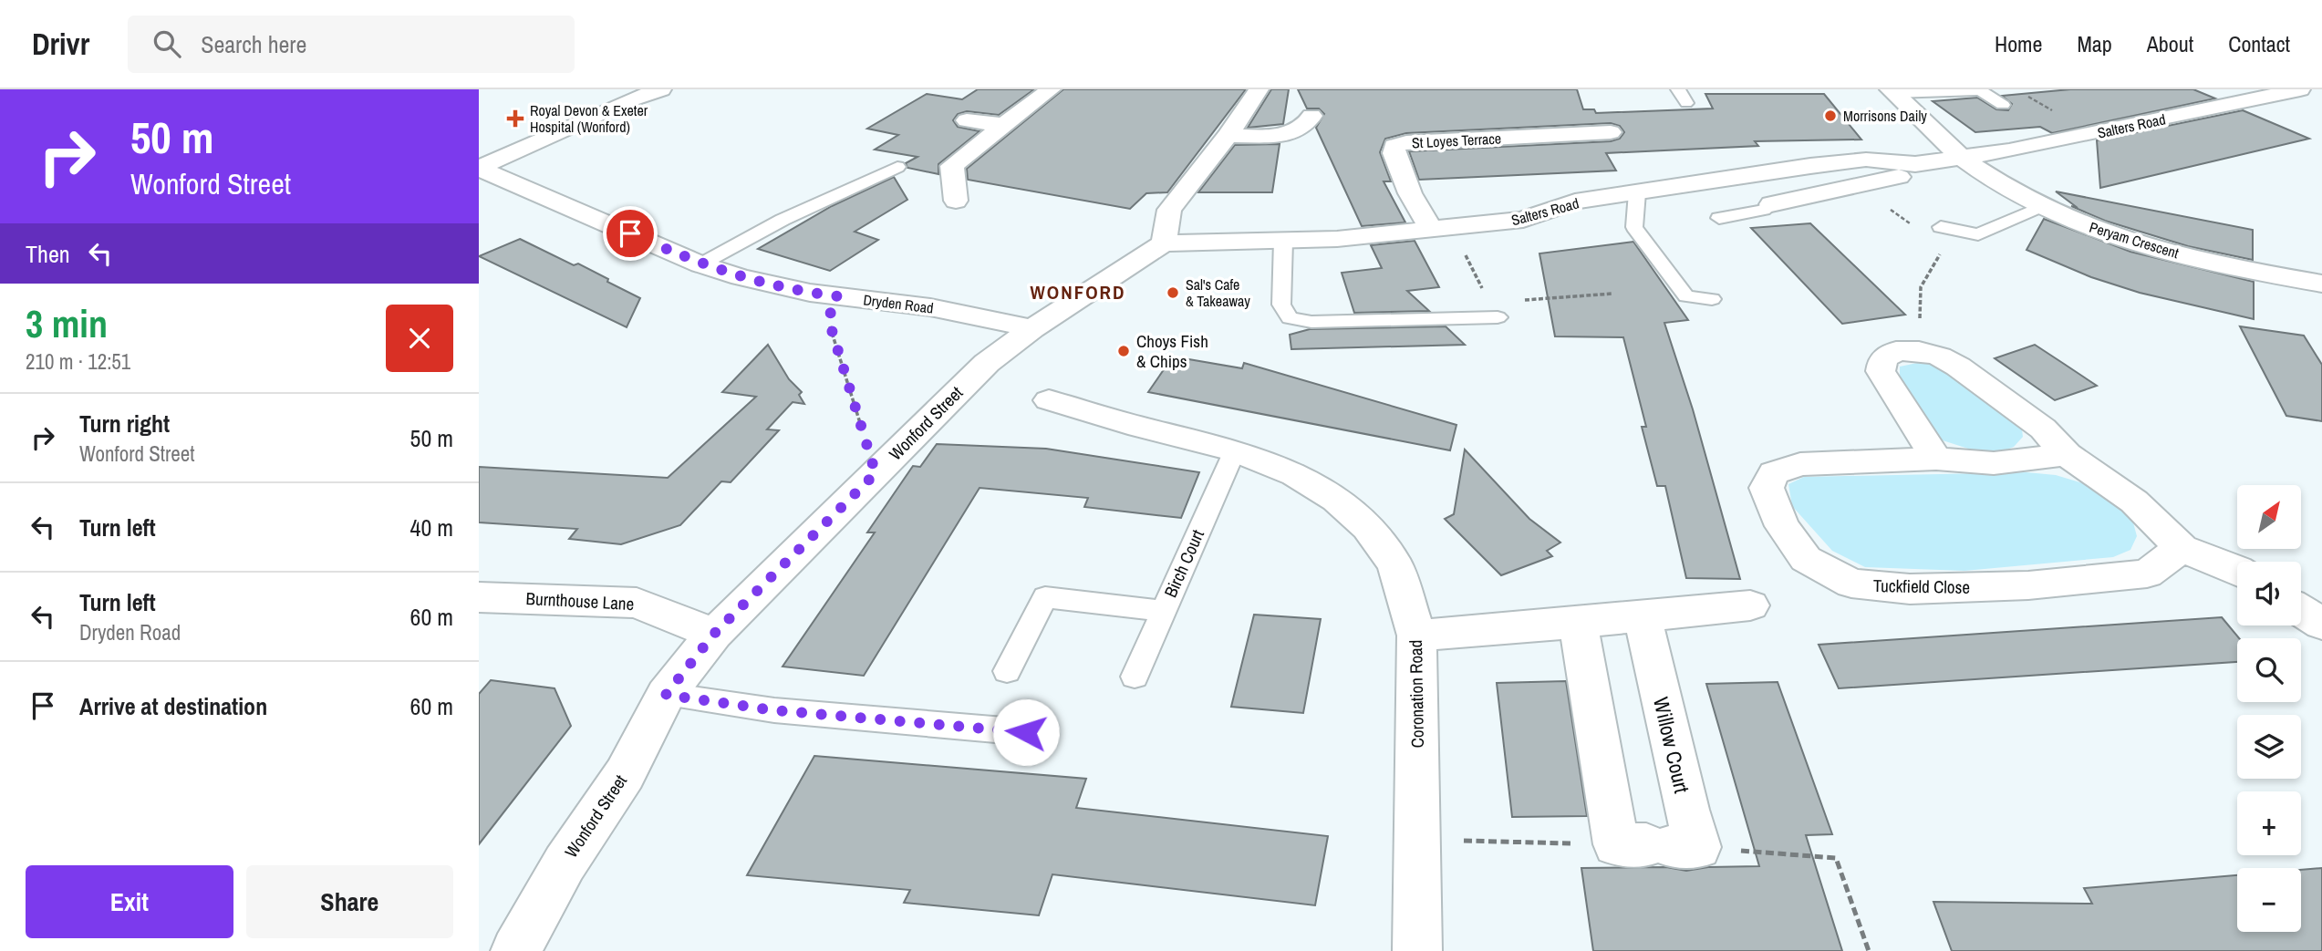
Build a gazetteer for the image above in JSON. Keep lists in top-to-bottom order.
{
  "streets": {
    "street": [
      "Salters Road",
      "St Loyes Terrace",
      "Peryam Crescent",
      "Dryden Road",
      "Wonford Street",
      "Tuckfield Close",
      "Burnthouse Lane",
      "Coronation Road",
      "Willow Court"
    ],
    "lane": ["Birch Court"]
  },
  "crossings": [
    ["Salters Road", "St Loyes Terrace"],
    ["Salters Road", "Peryam Crescent"],
    ["Salters Road", "Wonford Street"],
    ["Dryden Road", "Wonford Street"],
    ["Wonford Street", "Burnthouse Lane"],
    ["Birch Court", "Coronation Road"]
  ],
  "districts": ["WONFORD"],
  "places": {
    "other": ["Morrisons Daily", "Sal's Cafe & Takeaway", "Choys Fish & Chips"],
    "health": ["Royal Devon & Exeter Hospital (Wonford)"]
  },
  "north": "top right",
  "page": {
    "header": "Drivr",
    "search": "Search here",
    "nav": [
      "Home",
      "Map",
      "About",
      "Contact"
    ],
    "turn": ["50 m", "Wonford Street"],
    "then": "Then",
    "heading": ["3 min", "210 m · 12:51"],
    "list": [
      {
        "name": "Turn right",
        "note": "Wonford Street",
        "value": "50 m"
      },
      {
        "name": "Turn left",
        "value": "40 m"
      },
      {
        "name": "Turn left",
        "note": "Dryden Road",
        "value": "60 m"
      },
      {
        "name": "Arrive at destination",
        "value": "60 m"
      }
    ],
    "map_buttons": ["+", "−"],
    "buttons": ["Exit", "Share"]
  }
}
